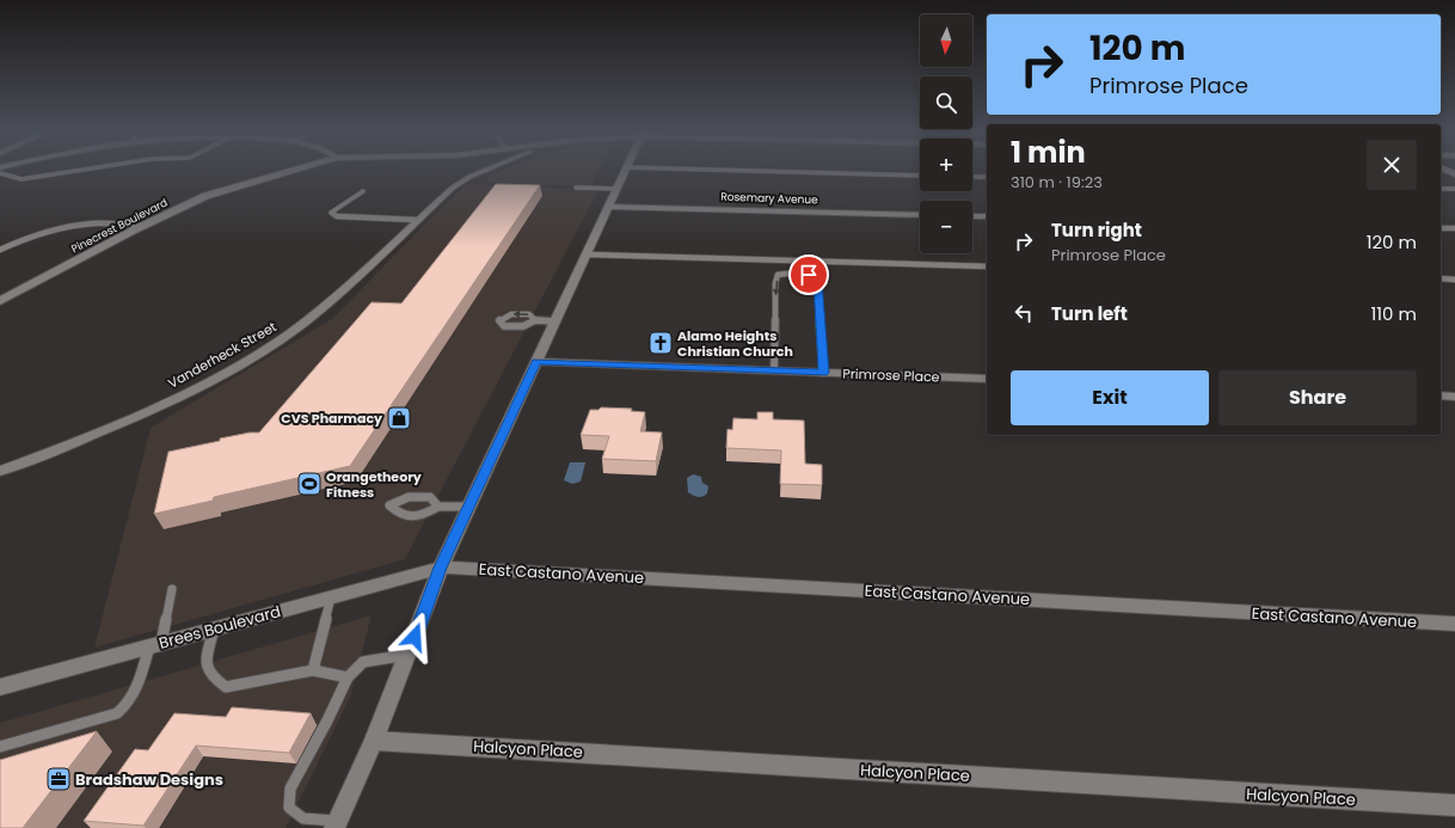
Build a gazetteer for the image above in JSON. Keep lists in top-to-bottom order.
{
  "streets": {
    "street": [
      "Rosemary Avenue",
      "Pinecrest Boulevard",
      "Vanderheck Street",
      "Primrose Place",
      "East Castano Avenue",
      "Brees Boulevard",
      "Halcyon Place"
    ]
  },
  "crossings": [
    ["East Castano Avenue", "Brees Boulevard"]
  ],
  "places": {
    "church": ["Alamo Heights Christian Church"],
    "shop": ["CVS Pharmacy"],
    "sports": ["Orangetheory Fitness"],
    "office": ["Bradshaw Designs"]
  },
  "north": "bottom",
  "page": {
    "map_buttons": ["+", "−"],
    "turn": ["120 m", "Primrose Place"],
    "heading": ["1 min", "310 m · 19:23"],
    "list": [
      {
        "name": "Turn right",
        "note": "Primrose Place",
        "value": "120 m"
      },
      {
        "name": "Turn left",
        "value": "110 m"
      }
    ],
    "buttons": ["Exit", "Share"]
  }
}
